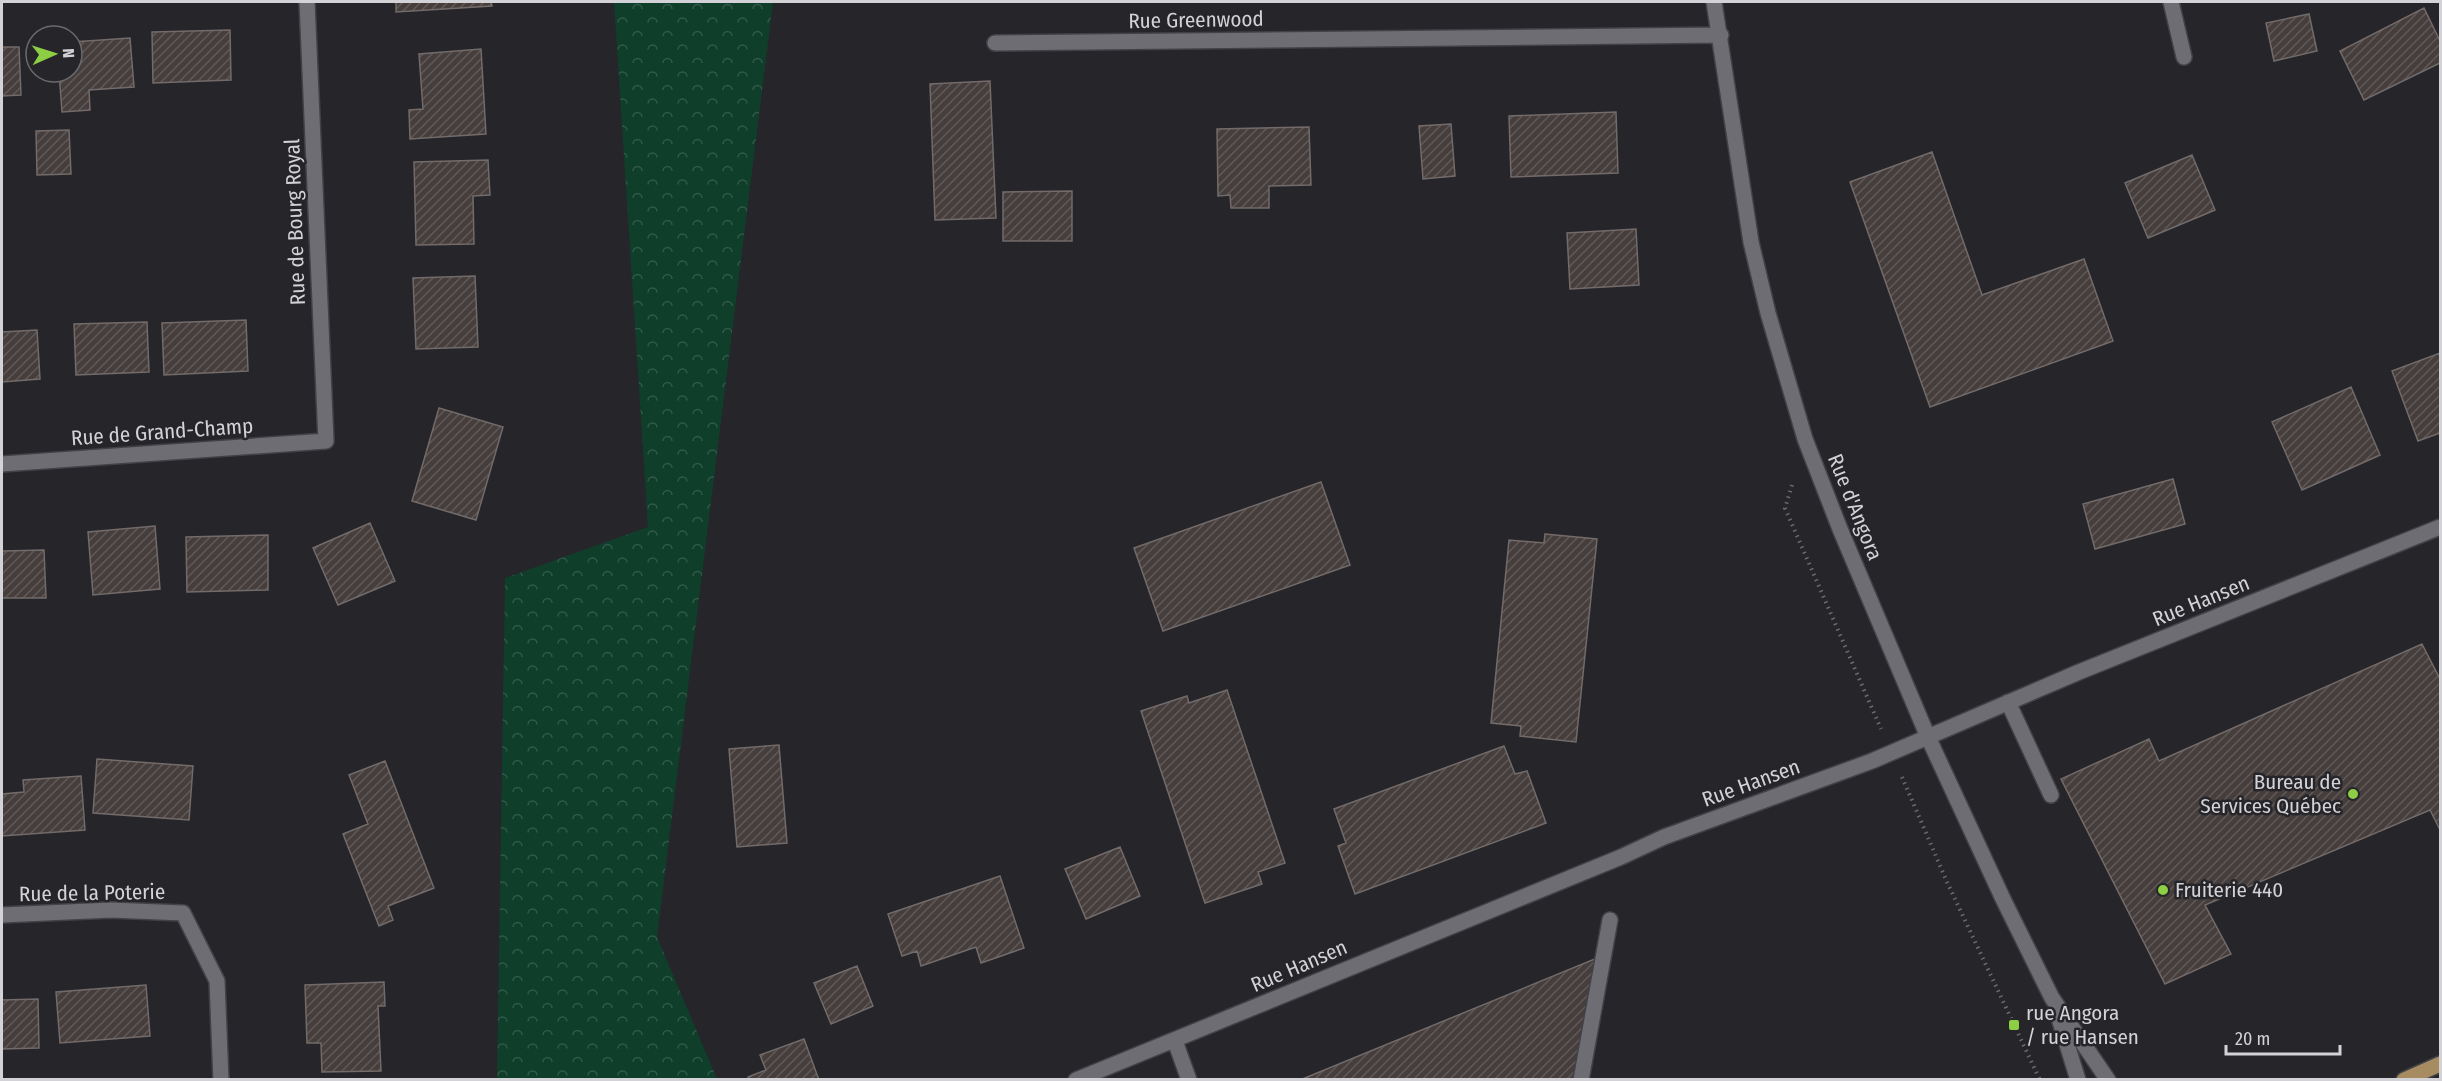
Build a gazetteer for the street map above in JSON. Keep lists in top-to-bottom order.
{
  "streets": {
    "street": [
      "Rue Greenwood",
      "Rue de Bourg Royal",
      "Rue de Grand-Champ",
      "Rue d'Angora",
      "Rue Hansen",
      "Rue de la Poterie"
    ]
  },
  "crossings": [
    ["Rue Greenwood", "Rue d'Angora"],
    ["Rue de Bourg Royal", "Rue de Grand-Champ"],
    ["Rue d'Angora", "Rue Hansen"]
  ],
  "places": {
    "other": ["Bureau de Services Québec", "Fruiterie 440"],
    "transit": ["rue Angora / rue Hansen"]
  },
  "scale_bar": "20 m",
  "north": "right"
}
